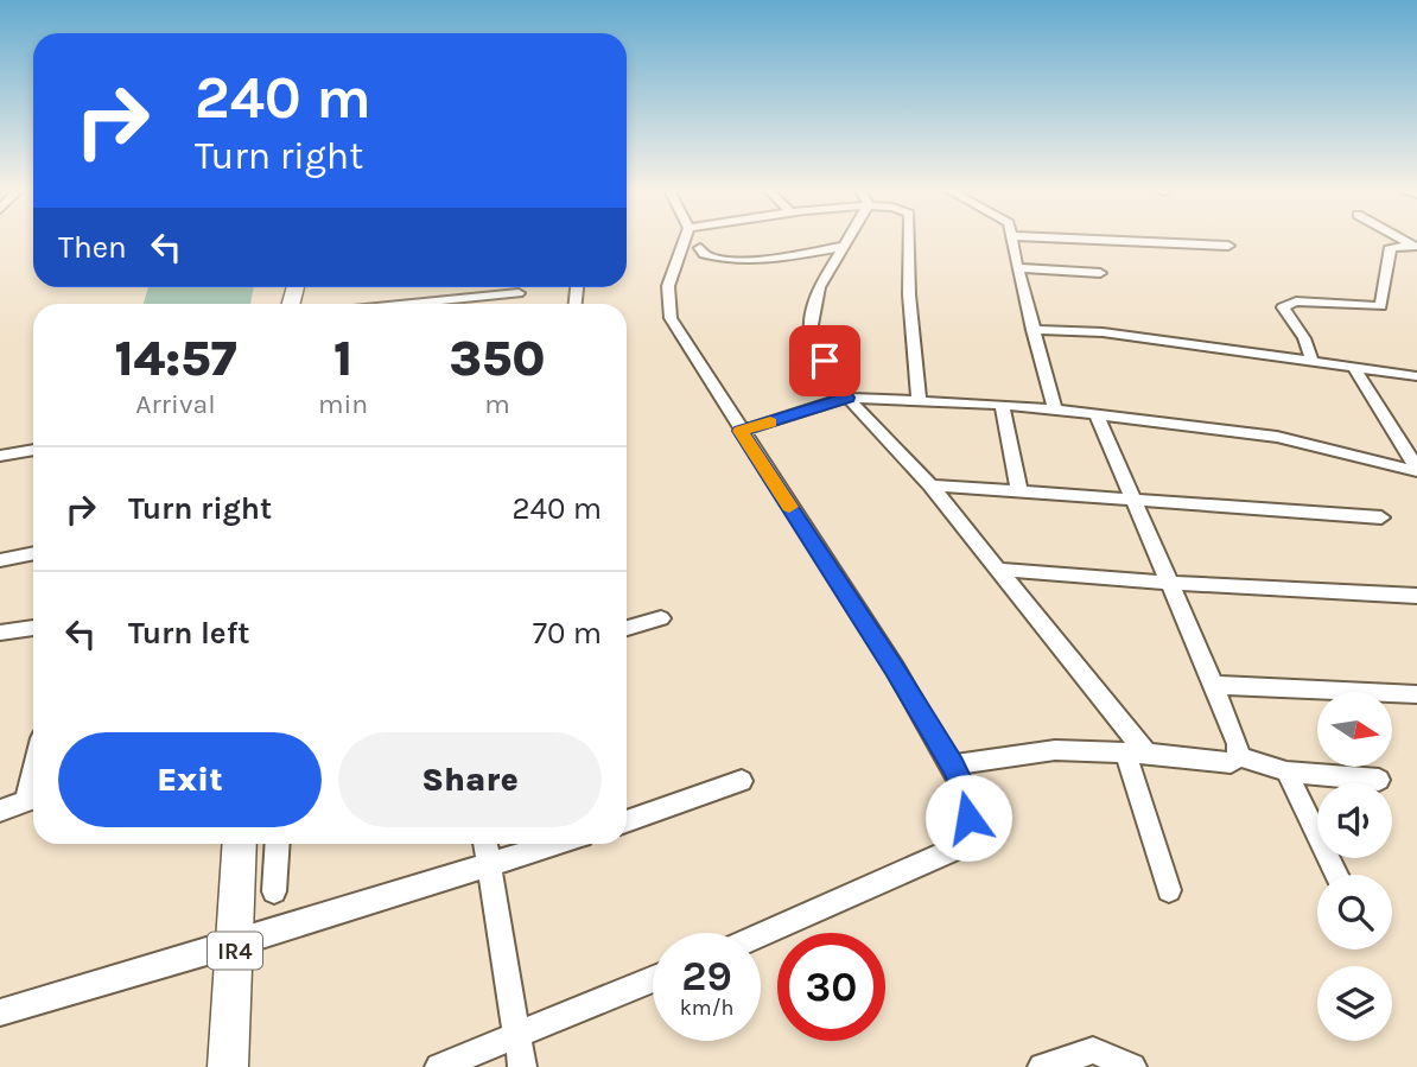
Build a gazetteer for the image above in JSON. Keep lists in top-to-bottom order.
{
  "streets": {
    "main road": ["IR4"]
  },
  "north": "right",
  "page": {
    "turn": ["240 m", "Turn right"],
    "then": "Then",
    "eta": [
      "14:57",
      "Arrival",
      "1",
      "min",
      "350",
      "m"
    ],
    "list": [
      {
        "name": "Turn right",
        "value": "240 m"
      },
      {
        "name": "Turn left",
        "value": "70 m"
      }
    ],
    "buttons": ["Exit", "Share"],
    "speed": "29 km/h",
    "limit": "30"
  }
}
